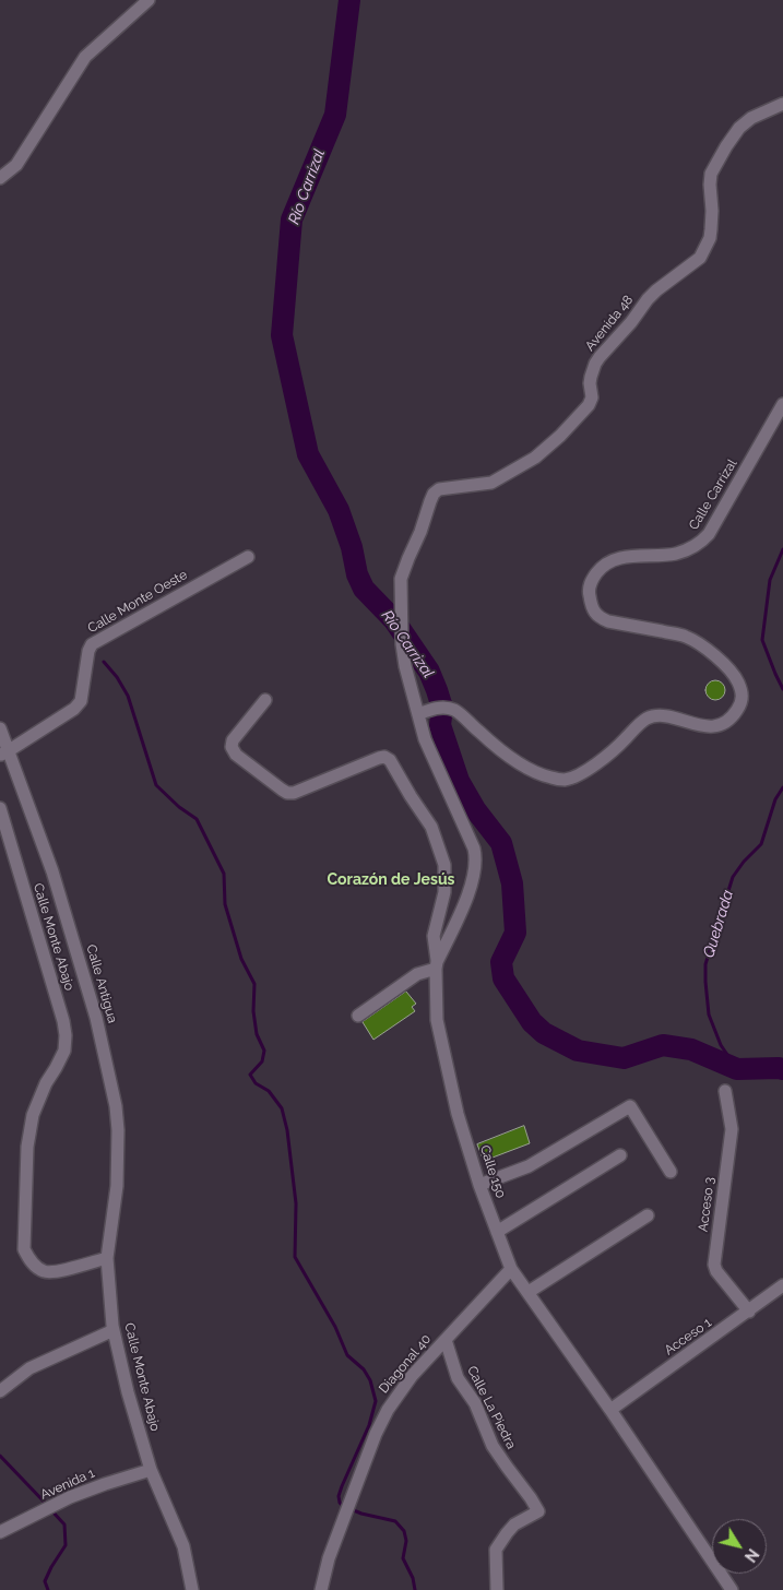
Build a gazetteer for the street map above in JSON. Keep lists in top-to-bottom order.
{
  "streets": {
    "street": [
      "Avenida 48",
      "Calle Carrizal",
      "Calle Monte Oeste",
      "Calle Monte Abajo",
      "Calle Antigua",
      "Calle 150",
      "Acceso 3",
      "Acceso 1",
      "Diagonal 40",
      "Calle La Piedra",
      "Avenida 1"
    ]
  },
  "crossings": [
    ["Avenida 48", "Calle Carrizal"],
    ["Avenida 48", "Calle 150"],
    ["Calle Carrizal", "Calle 150"],
    ["Calle Monte Oeste", "Calle Antigua"],
    ["Calle Monte Abajo", "Calle Antigua"],
    ["Calle Monte Abajo", "Avenida 1"],
    ["Calle 150", "Acceso 1"],
    ["Calle 150", "Diagonal 40"],
    ["Acceso 3", "Acceso 1"],
    ["Diagonal 40", "Calle La Piedra"]
  ],
  "districts": ["Corazón de Jesús"],
  "water": ["Río Carrizal", "Quebrada"],
  "north": "bottom right"
}
